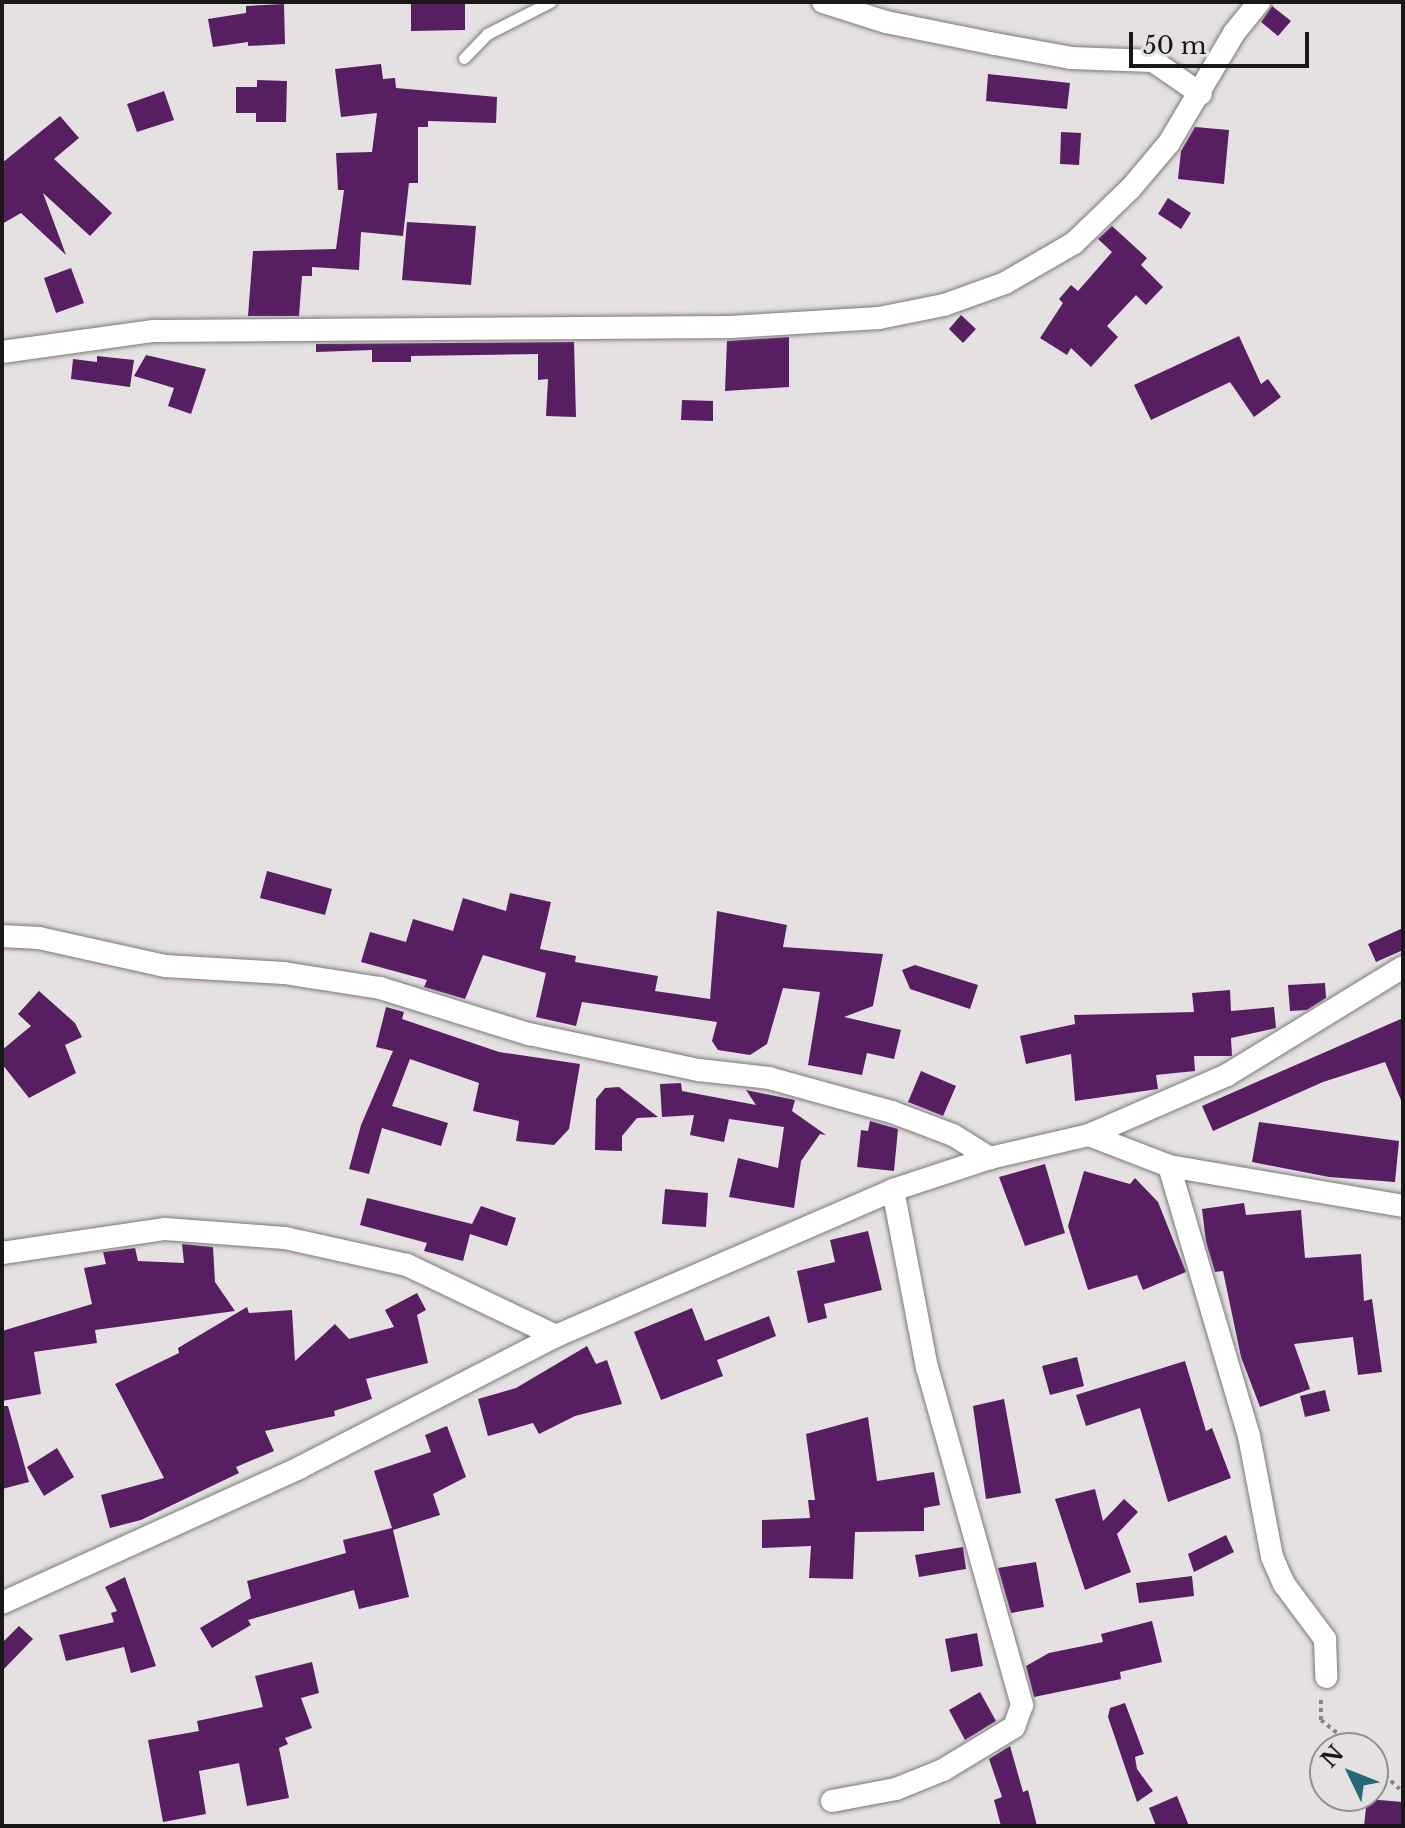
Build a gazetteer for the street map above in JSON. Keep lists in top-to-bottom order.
{
  "scale_bar": "50 m",
  "north": "top left"
}
